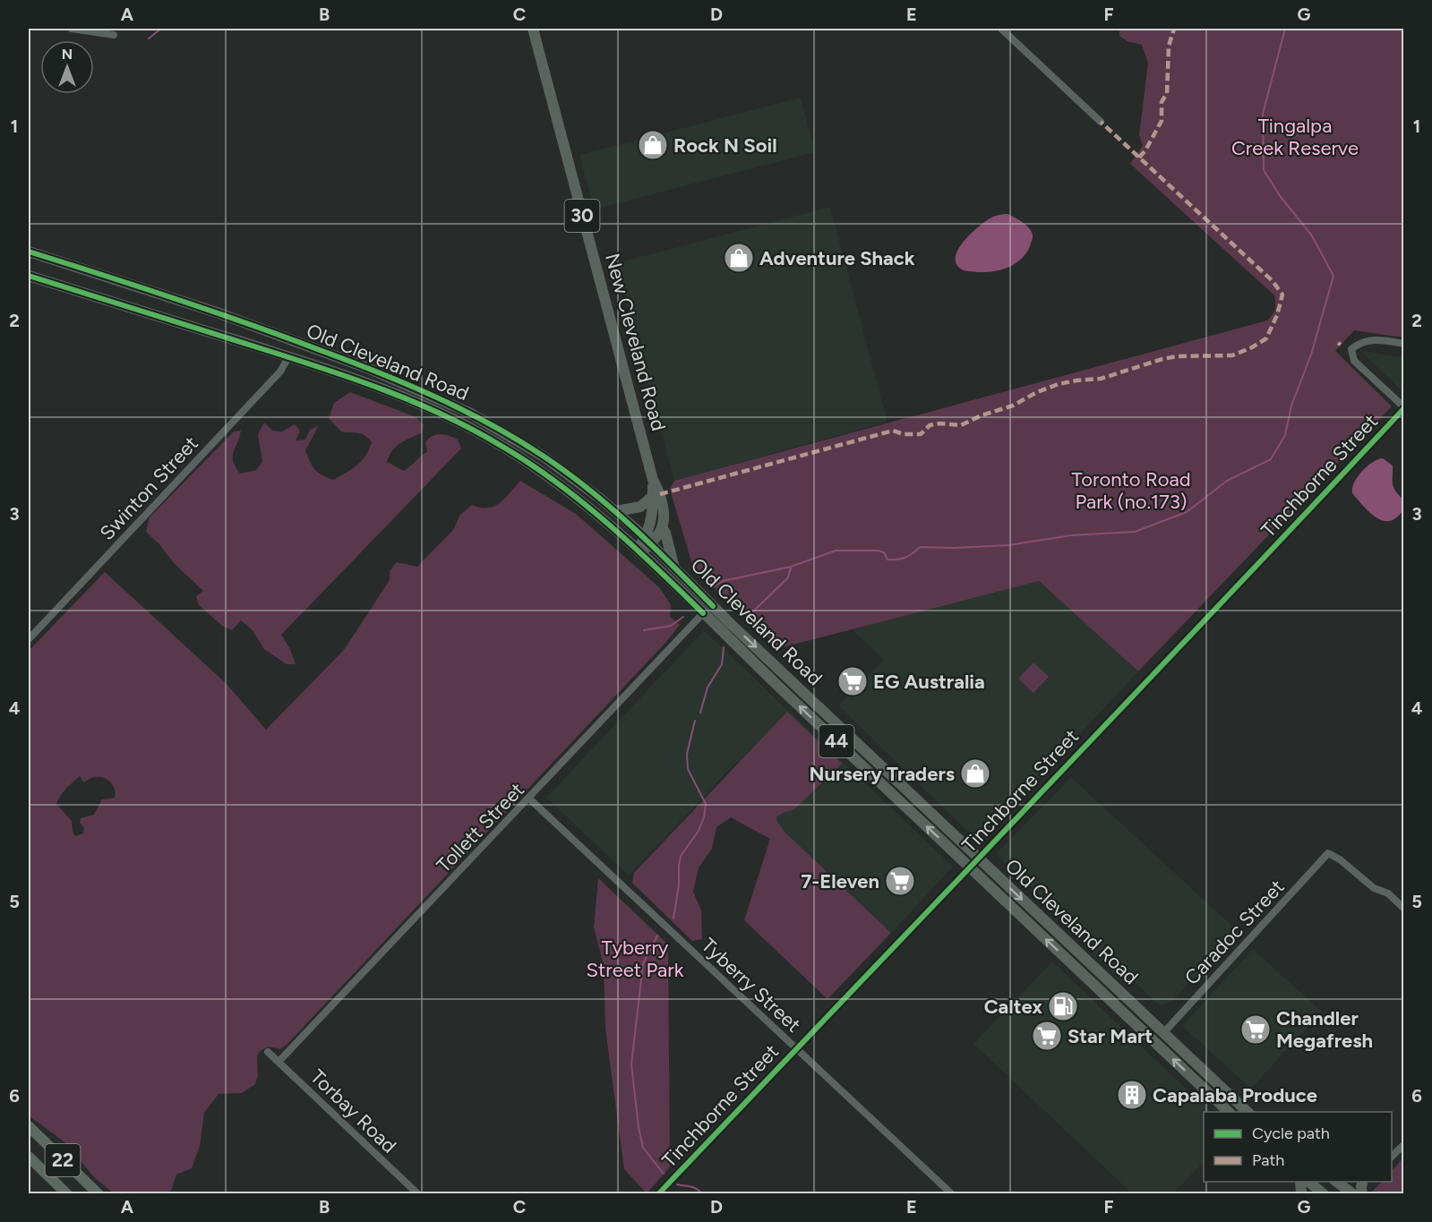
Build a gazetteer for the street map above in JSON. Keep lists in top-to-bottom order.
{
  "streets": {
    "highway": ["22"],
    "main road": [
      "30",
      "New Cleveland Road",
      "Old Cleveland Road",
      "44"
    ],
    "street": [
      "Tinchborne Street",
      "Swinton Street",
      "Tollett Street",
      "Caradoc Street",
      "Tyberry Street",
      "Torbay Road"
    ]
  },
  "crossings": [
    ["New Cleveland Road", "Old Cleveland Road"],
    ["Old Cleveland Road", "Tinchborne Street"],
    ["Old Cleveland Road", "Swinton Street"],
    ["Old Cleveland Road", "Tollett Street"],
    ["Old Cleveland Road", "Caradoc Street"],
    ["Tinchborne Street", "Tyberry Street"],
    ["Tollett Street", "Tyberry Street"],
    ["Tollett Street", "Torbay Road"]
  ],
  "parks": ["Tingalpa Creek Reserve", "Toronto Road Park (no.173)", "Tyberry Street Park"],
  "places": {
    "shop": ["Rock N Soil", "Adventure Shack", "Nursery Traders"],
    "supermarket": [
      "EG Australia",
      "7-Eleven",
      "Chandler Megafresh",
      "Star Mart"
    ],
    "fuel station": ["Caltex"],
    "building": ["Capalaba Produce"]
  },
  "legend": ["Cycle path", "Path"],
  "north": "top",
  "grid": {
    "columns": [
      "A",
      "B",
      "C",
      "D",
      "E",
      "F",
      "G"
    ],
    "rows": [
      "1",
      "2",
      "3",
      "4",
      "5",
      "6"
    ]
  }
}
